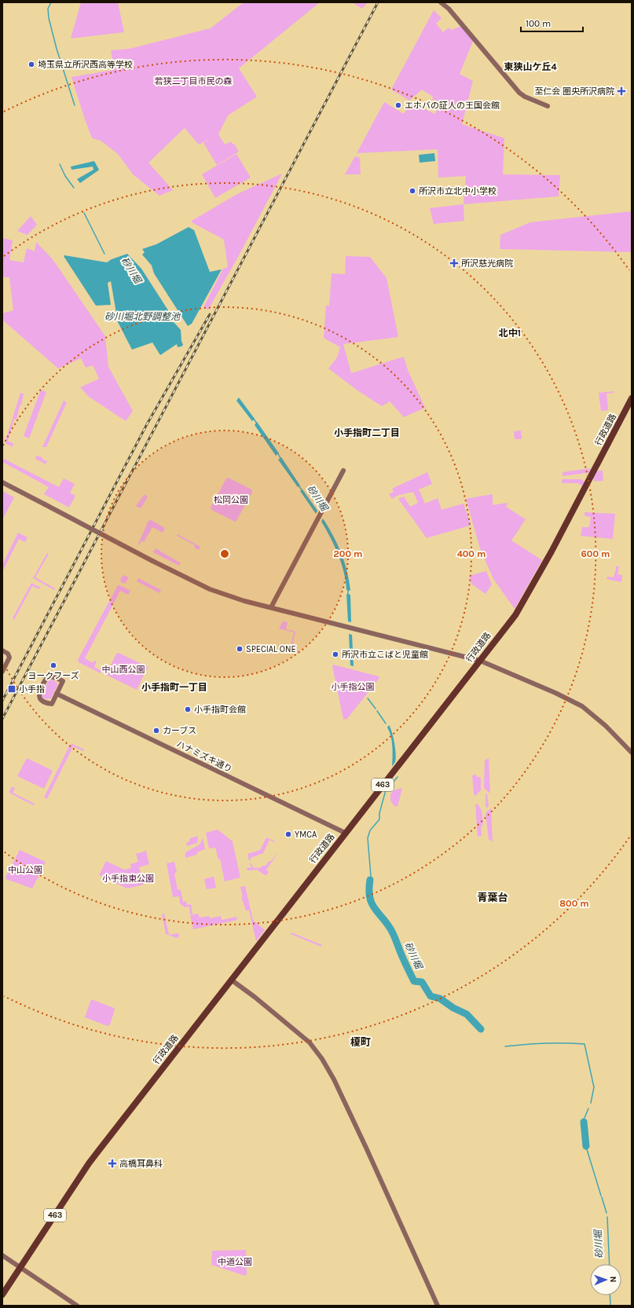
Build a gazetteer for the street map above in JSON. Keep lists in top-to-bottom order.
{
  "streets": {
    "highway": ["行政道路", "463"],
    "street": ["ハナミズキ通り"]
  },
  "crossings": [
    ["行政道路", "ハナミズキ通り"]
  ],
  "districts": [
    "東狭山ケ丘4",
    "北中1",
    "小手指町二丁目",
    "小手指町一丁目",
    "青葉台",
    "榎町"
  ],
  "water": ["砂川堀", "砂川堀北野調整池"],
  "parks": [
    "若狭二丁目市民の森",
    "松岡公園",
    "中山西公園",
    "小手指公園",
    "中山公園",
    "小手指東公園",
    "中道公園"
  ],
  "places": {
    "other": [
      "埼玉県立所沢西高等学校",
      "エホバの証人の王国会館",
      "所沢市立北中小学校",
      "SPECIAL ONE",
      "所沢市立こばと児童館",
      "ヨークフーズ",
      "小手指町会館",
      "カーブス",
      "YMCA"
    ],
    "health": ["至仁会 圏央所沢病院", "所沢慈光病院", "高橋耳鼻科"],
    "transit": ["小手指"]
  },
  "scale_bar": "100 m",
  "north": "right",
  "rings": [
    "200 m",
    "400 m",
    "600 m",
    "800 m"
  ]
}
